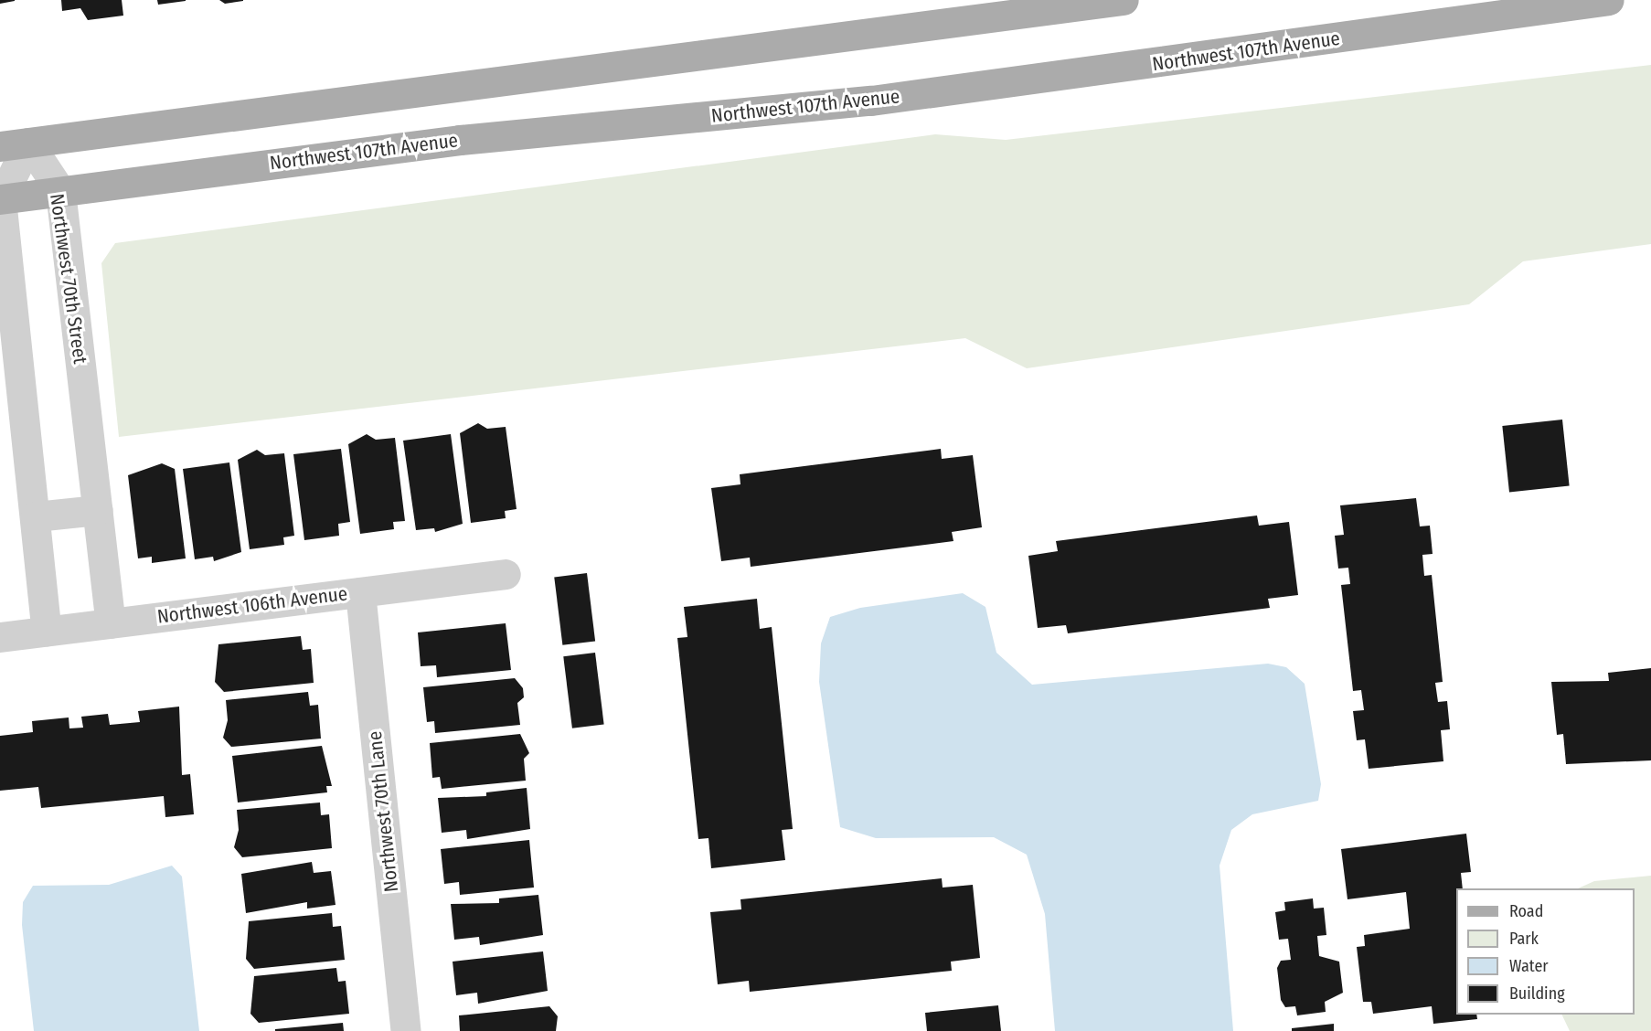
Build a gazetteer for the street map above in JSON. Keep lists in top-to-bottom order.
{
  "streets": {
    "main road": ["Northwest 107th Avenue"],
    "street": ["Northwest 70th Street", "Northwest 106th Avenue", "Northwest 70th Lane"]
  },
  "crossings": [
    ["Northwest 107th Avenue", "Northwest 70th Street"],
    ["Northwest 70th Street", "Northwest 106th Avenue"],
    ["Northwest 106th Avenue", "Northwest 70th Lane"]
  ],
  "legend": [
    "Road",
    "Park",
    "Water",
    "Building"
  ]
}
